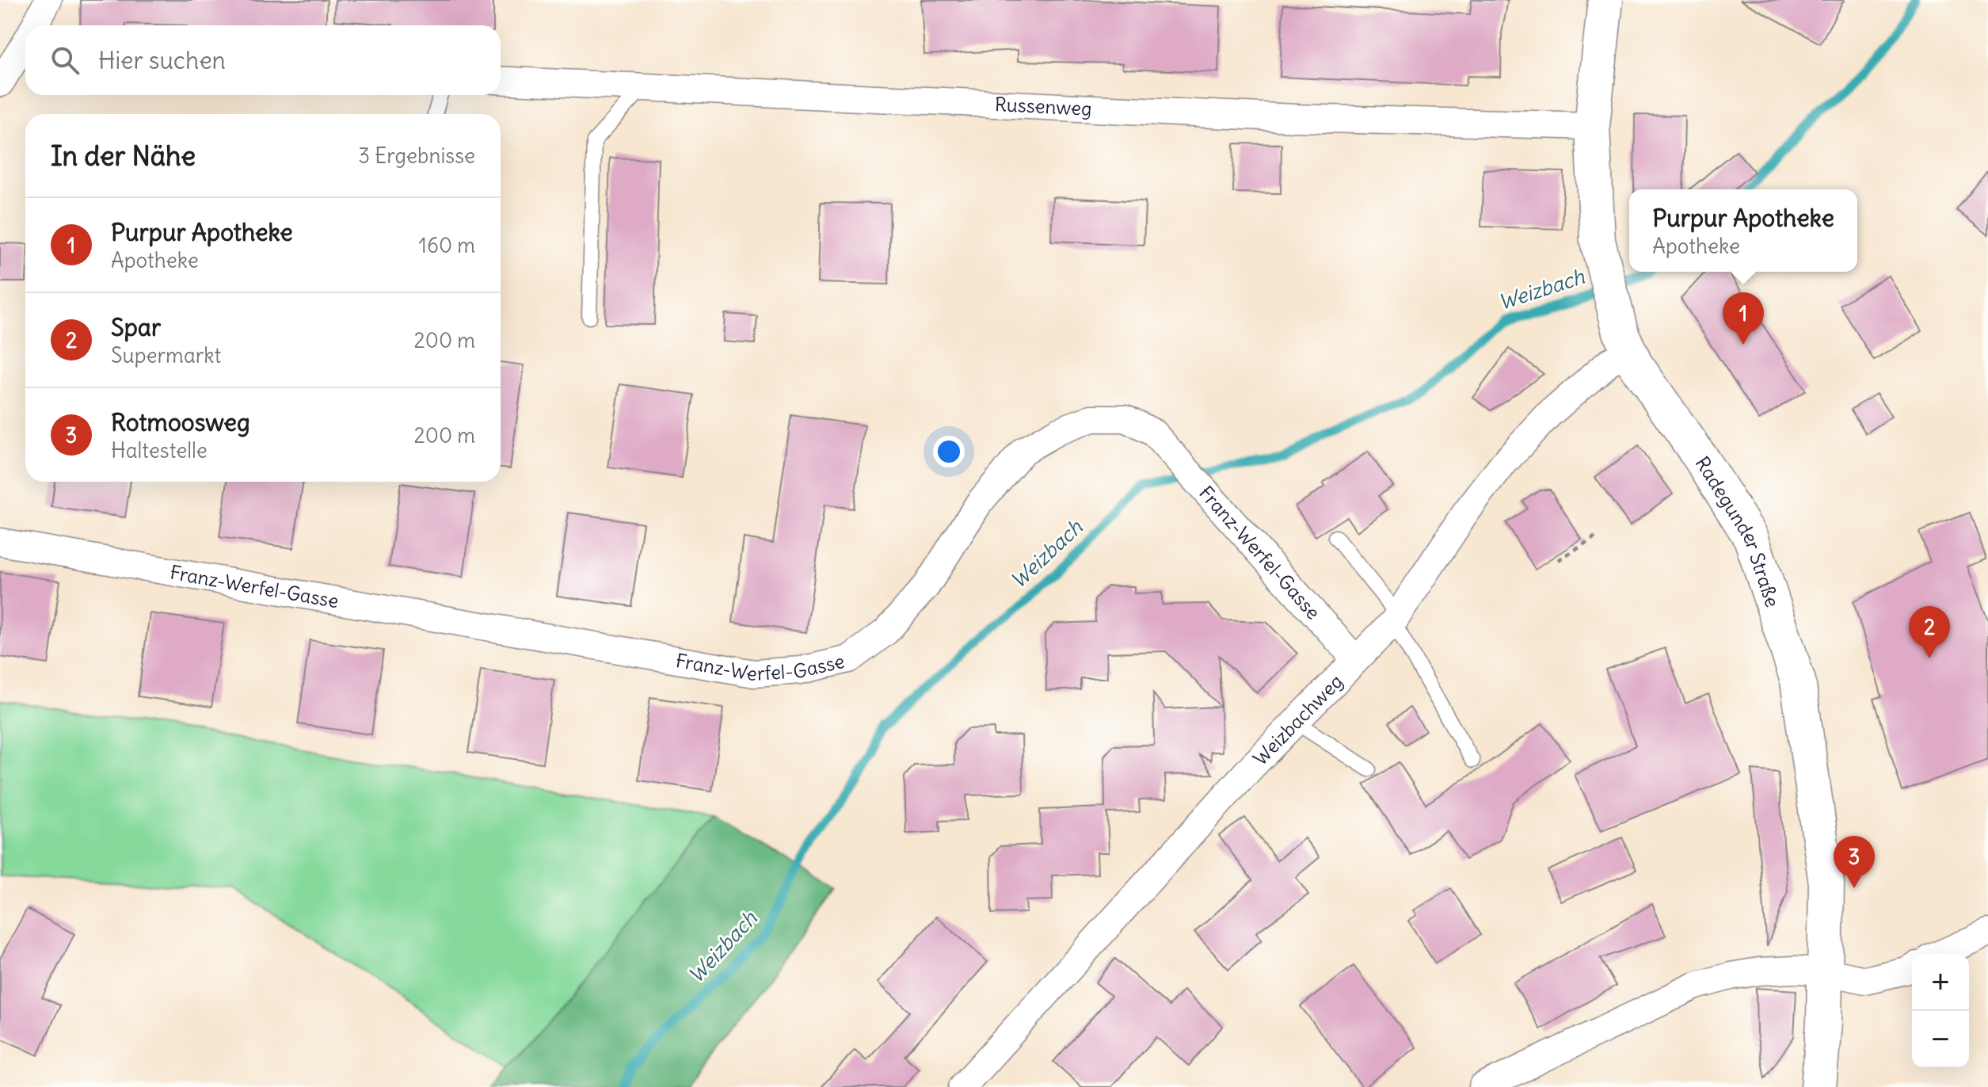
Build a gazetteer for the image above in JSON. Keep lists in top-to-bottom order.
{
  "streets": {
    "main road": ["Radegunder Straße"],
    "street": ["Russenweg", "Franz-Werfel-Gasse", "Weizbachweg"]
  },
  "crossings": [
    ["Russenweg", "Radegunder Straße"],
    ["Radegunder Straße", "Weizbachweg"],
    ["Franz-Werfel-Gasse", "Weizbachweg"]
  ],
  "water": ["Weizbach"],
  "page": {
    "search": "Hier suchen",
    "heading": ["In der Nähe", "3 Ergebnisse"],
    "popup": ["Purpur Apotheke", "Apotheke"],
    "list": [
      {
        "mark": "1",
        "name": "Purpur Apotheke",
        "note": "Apotheke",
        "value": "160 m"
      },
      {
        "mark": "2",
        "name": "Spar",
        "note": "Supermarkt",
        "value": "200 m"
      },
      {
        "mark": "3",
        "name": "Rotmoosweg",
        "note": "Haltestelle",
        "value": "200 m"
      }
    ],
    "pins": ["1", "2", "3"],
    "map_buttons": ["+", "−"]
  }
}
